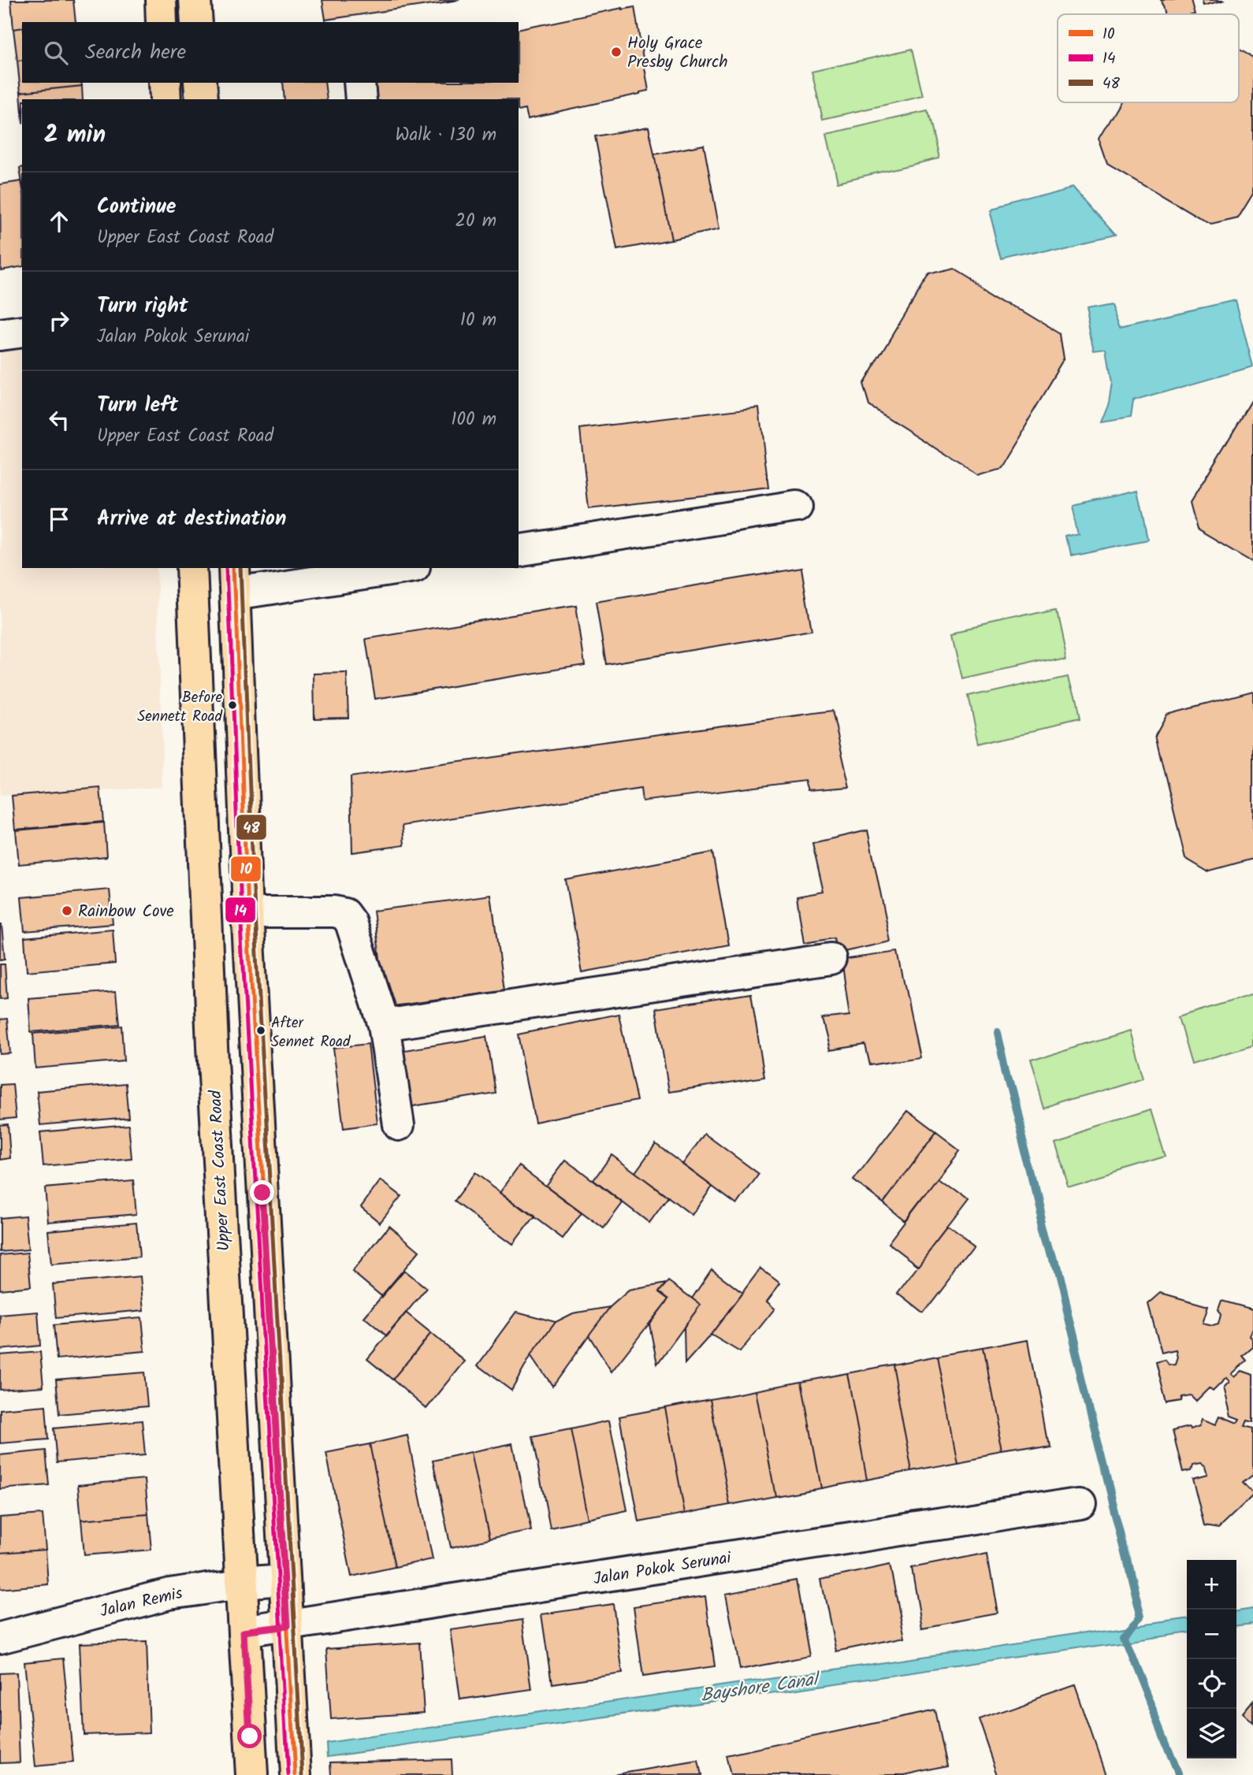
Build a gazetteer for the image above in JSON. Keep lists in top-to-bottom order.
{
  "streets": {
    "main road": ["Upper East Coast Road"],
    "street": ["Jalan Pokok Serunai", "Jalan Remis"]
  },
  "crossings": [
    ["Upper East Coast Road", "Jalan Pokok Serunai"],
    ["Upper East Coast Road", "Jalan Remis"]
  ],
  "water": ["Bayshore Canal"],
  "places": [
    "Holy Grace Presby Church",
    "Before Sennett Road",
    "Rainbow Cove",
    "After Sennet Road"
  ],
  "lines": ["transit line 10", "transit line 14", "transit line 48"],
  "legend": ["10", "14", "48"],
  "page": {
    "search": "Search here",
    "heading": ["2 min", "Walk · 130 m"],
    "list": [
      ["Continue", "Upper East Coast Road", "20 m"],
      ["Turn right", "Jalan Pokok Serunai", "10 m"],
      ["Turn left", "Upper East Coast Road", "100 m"],
      "Arrive at destination"
    ],
    "map_buttons": ["+", "−"]
  }
}
